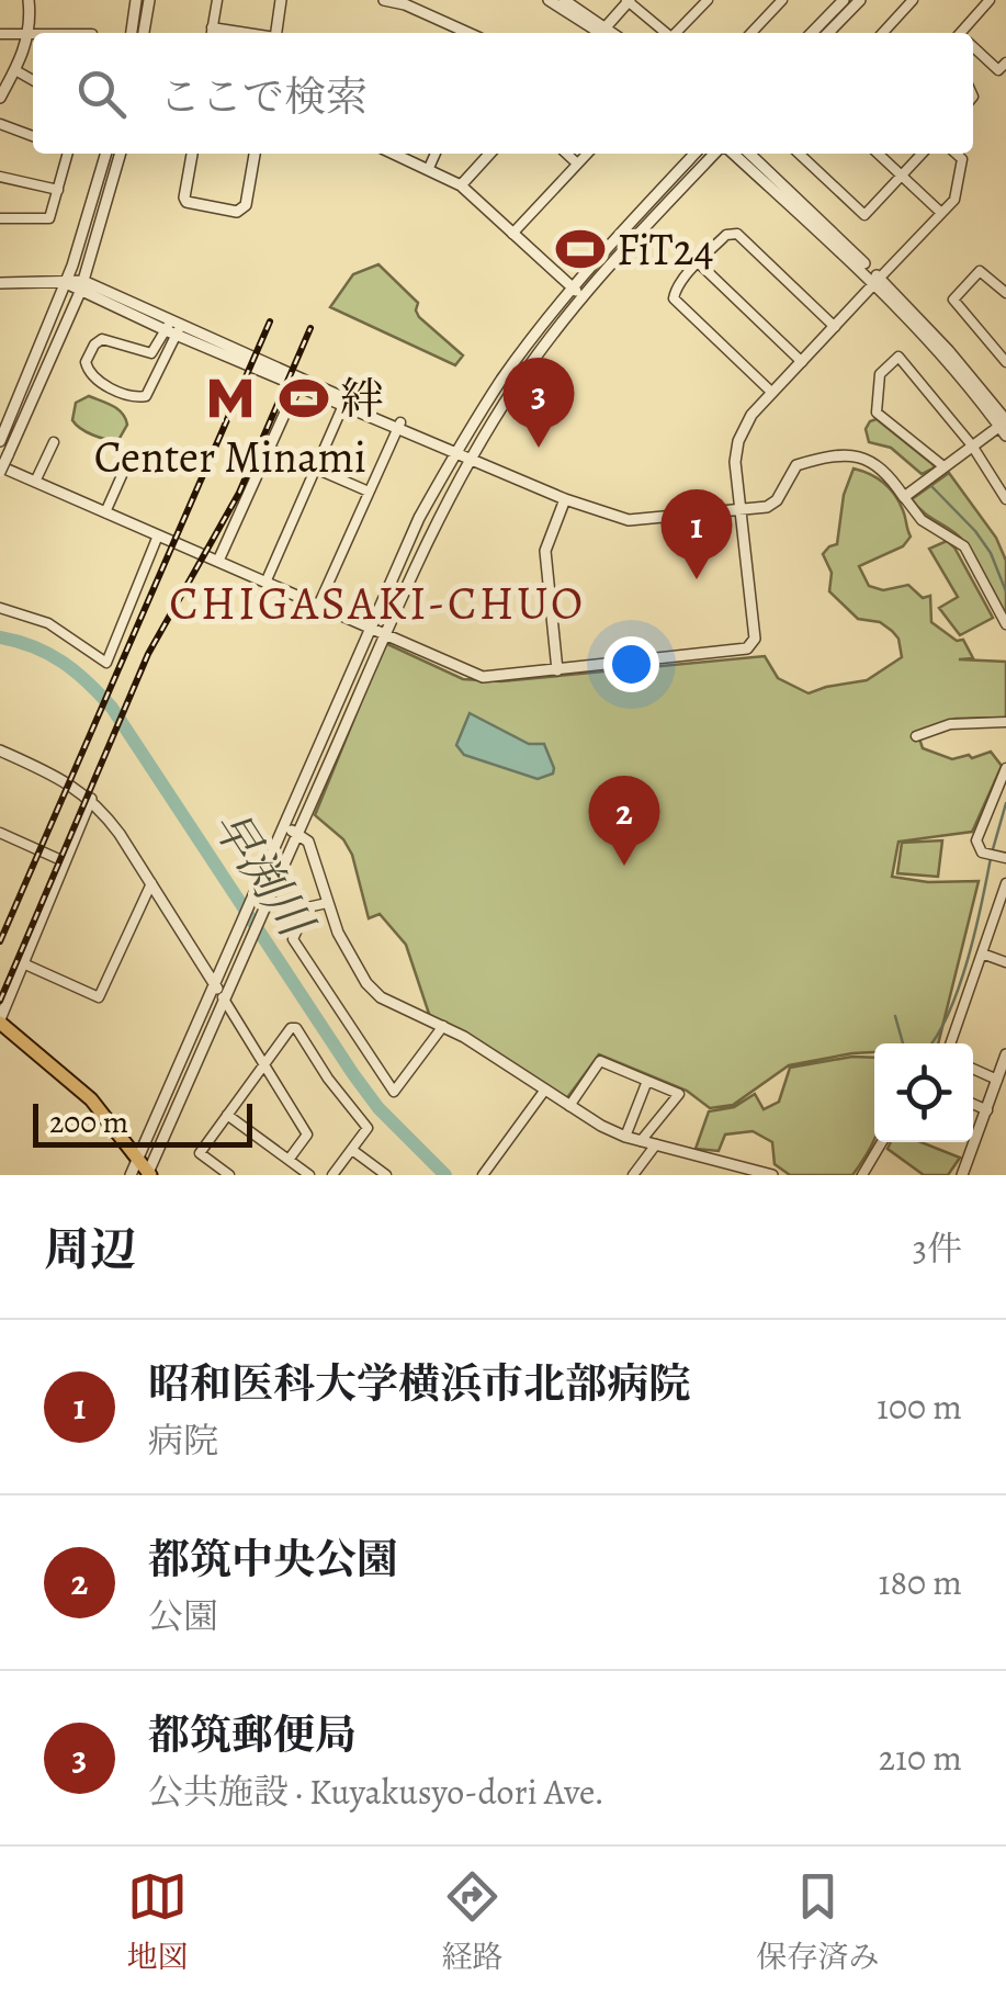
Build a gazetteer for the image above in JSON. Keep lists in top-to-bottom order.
{
  "districts": ["CHIGASAKI-CHUO"],
  "water": ["早渕川"],
  "places": {
    "sports": ["FiT24", "絆"],
    "metro station": ["Center Minami"]
  },
  "scale_bar": "200 m",
  "page": {
    "search": "ここで検索",
    "pins": ["3", "1", "2"],
    "scale": "200 m",
    "heading": ["周辺", "3件"],
    "list": [
      {
        "mark": "1",
        "name": "昭和医科大学横浜市北部病院",
        "note": "病院",
        "value": "100 m"
      },
      {
        "mark": "2",
        "name": "都筑中央公園",
        "note": "公園",
        "value": "180 m"
      },
      {
        "mark": "3",
        "name": "都筑郵便局",
        "note": "公共施設 · Kuyakusyo-dori Ave.",
        "value": "210 m"
      }
    ],
    "nav": ["地図", "経路", "保存済み"]
  }
}
